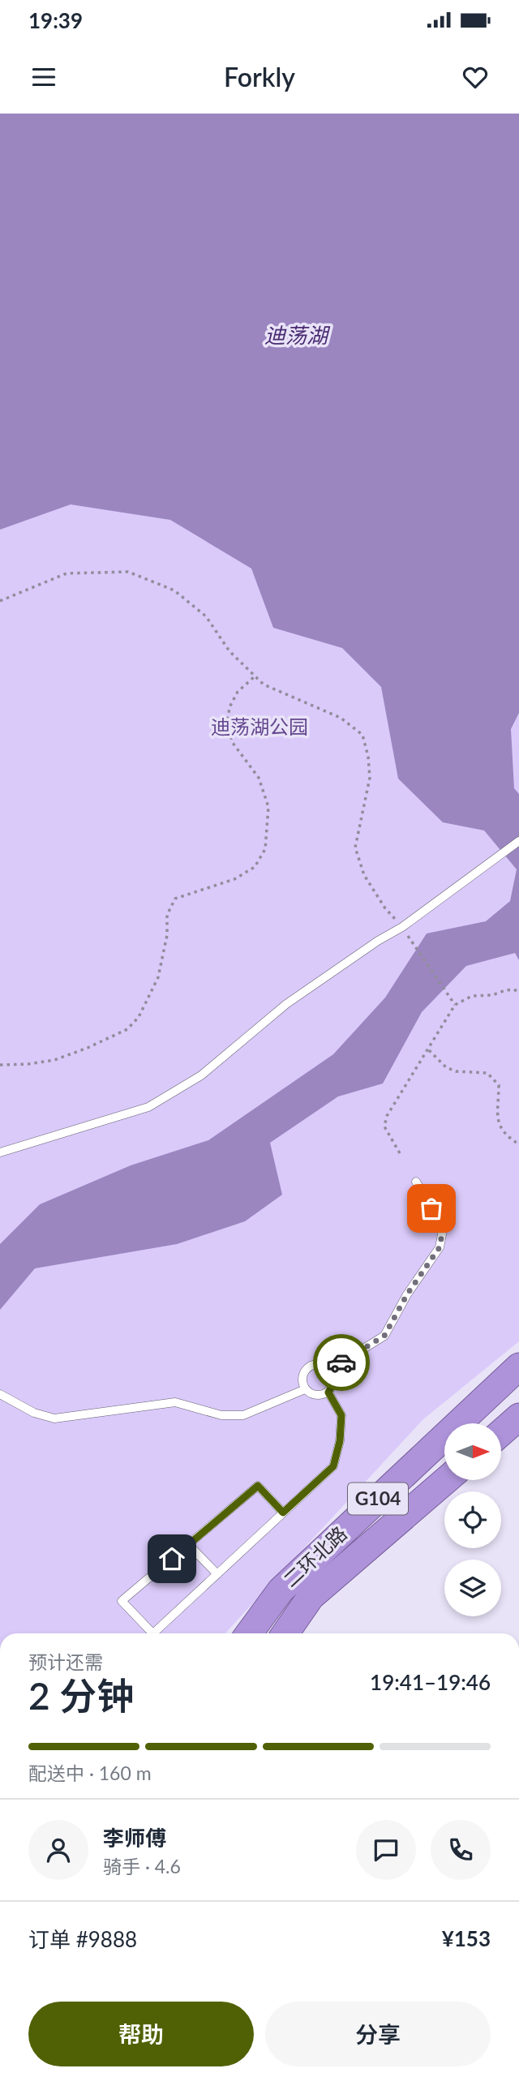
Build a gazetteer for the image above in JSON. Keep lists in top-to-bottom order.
{
  "streets": {
    "highway": ["G104", "二环北路"]
  },
  "water": ["迪荡湖"],
  "parks": ["迪荡湖公园"],
  "north": "right",
  "page": {
    "status": "19:39",
    "header": "Forkly",
    "heading": ["2 分钟", "预计还需", "19:41–19:46"],
    "panel": [
      "李师傅",
      "骑手 · 4.6",
      "订单 #9888",
      "¥153"
    ],
    "bar": "配送中 · 160 m",
    "buttons": ["帮助", "分享"]
  }
}
